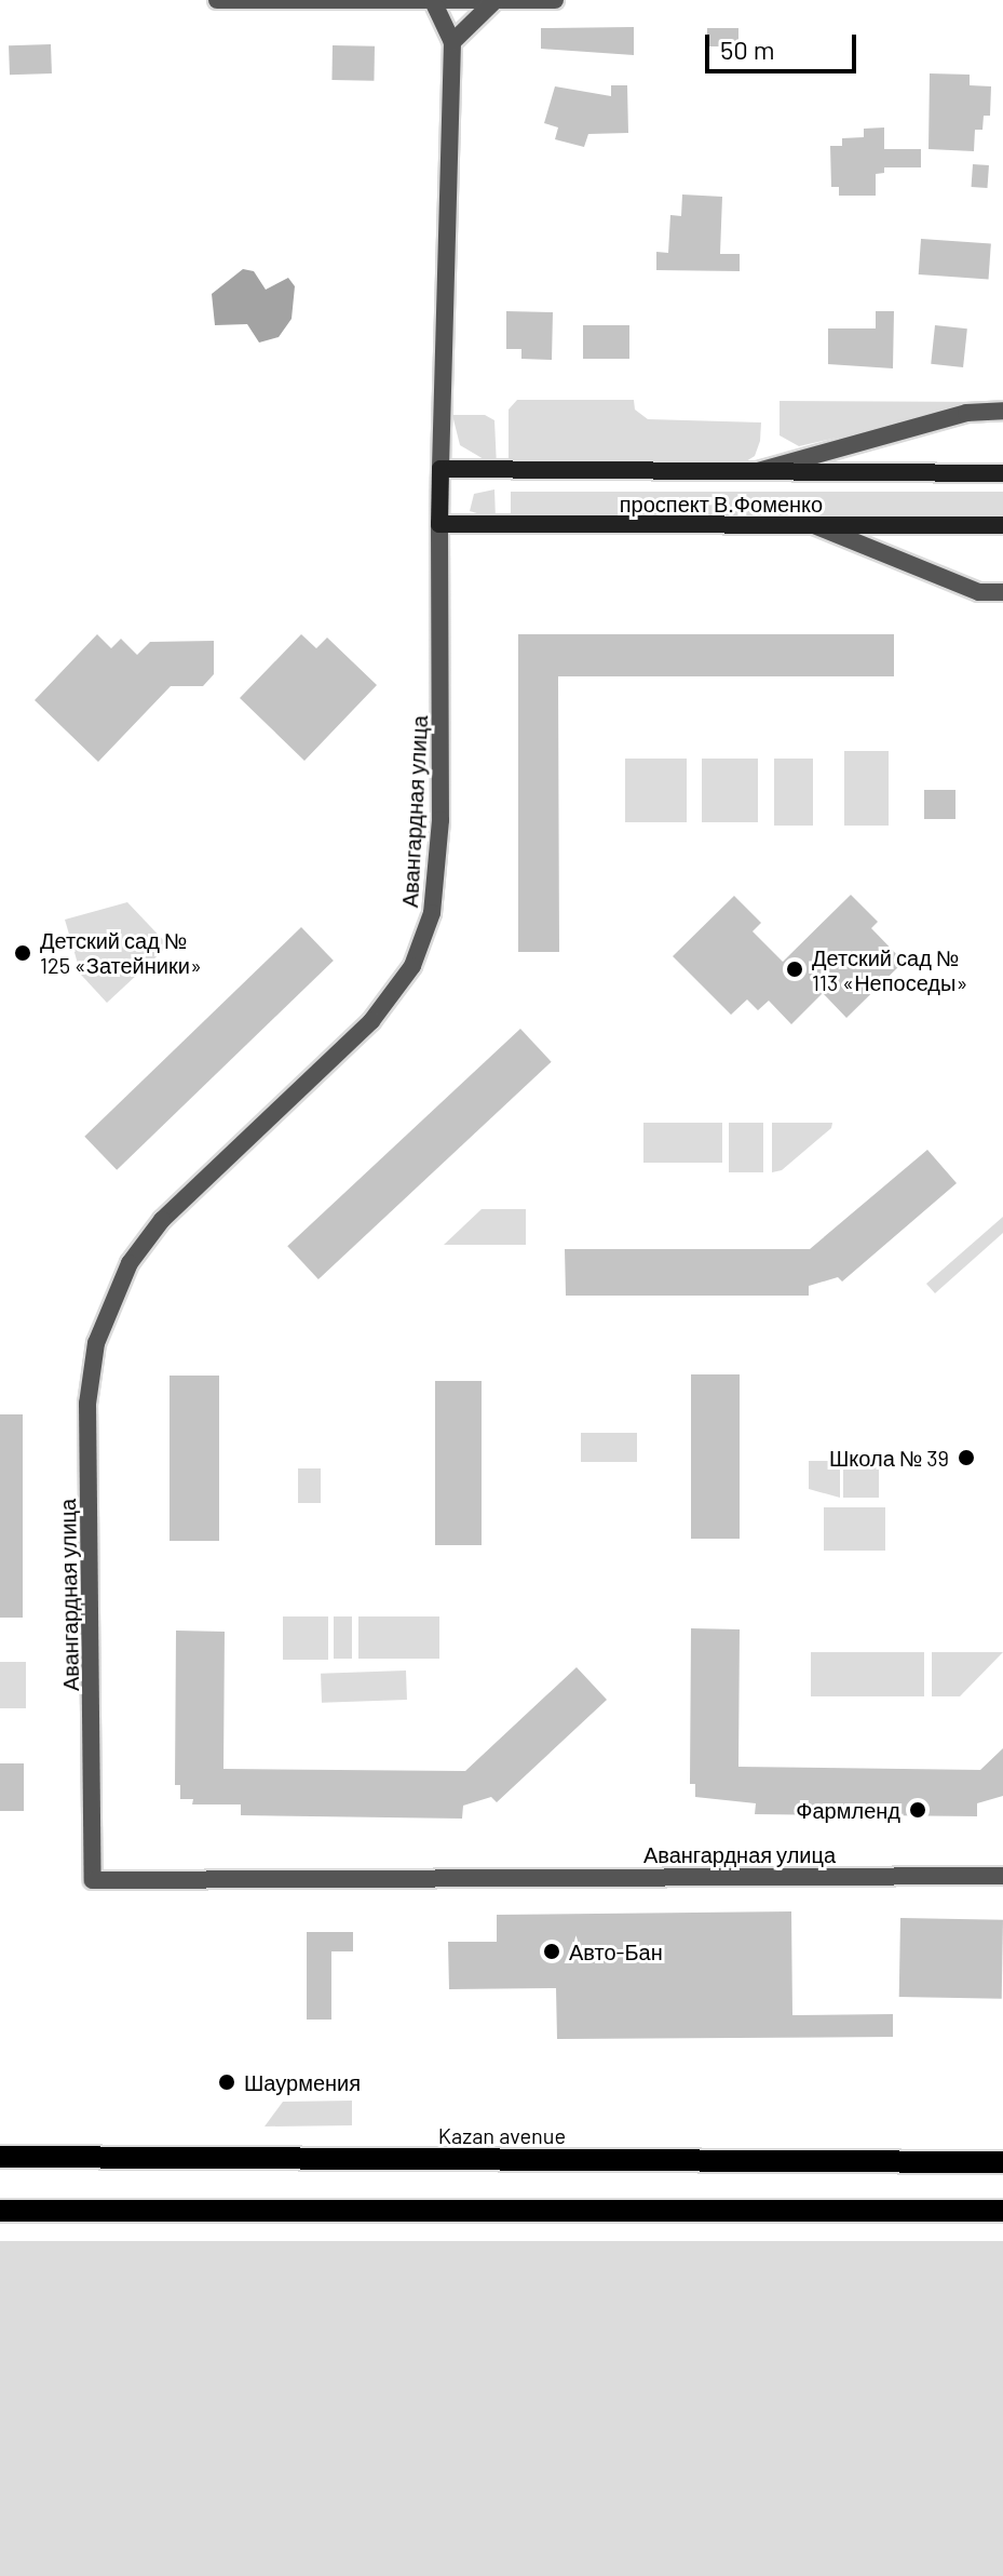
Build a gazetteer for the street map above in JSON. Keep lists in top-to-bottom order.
{
  "streets": {
    "main road": ["проспект В.Фоменко", "Kazan avenue"],
    "street": ["Авангардная улица"]
  },
  "crossings": [
    ["проспект В.Фоменко", "Авангардная улица"]
  ],
  "places": [
    "Детский сад № 125 «Затейники»",
    "Детский сад № 113 «Непоседы»",
    "Школа № 39",
    "Фармленд",
    "Авто-Бан",
    "Шаурмения"
  ],
  "scale_bar": "50 m"
}
